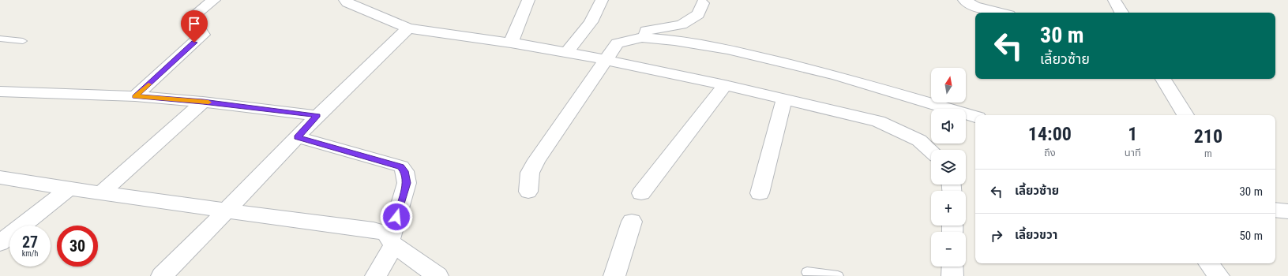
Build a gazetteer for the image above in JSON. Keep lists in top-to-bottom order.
{
  "north": "top",
  "page": {
    "turn": ["30 m", "เลี้ยวซ้าย"],
    "map_buttons": ["+", "−"],
    "eta": [
      "14:00",
      "ถึง",
      "1",
      "นาที",
      "210",
      "m"
    ],
    "list": [
      {
        "name": "เลี้ยวซ้าย",
        "value": "30 m"
      },
      {
        "name": "เลี้ยวขวา",
        "value": "50 m"
      }
    ],
    "speed": "27 km/h",
    "limit": "30"
  }
}
